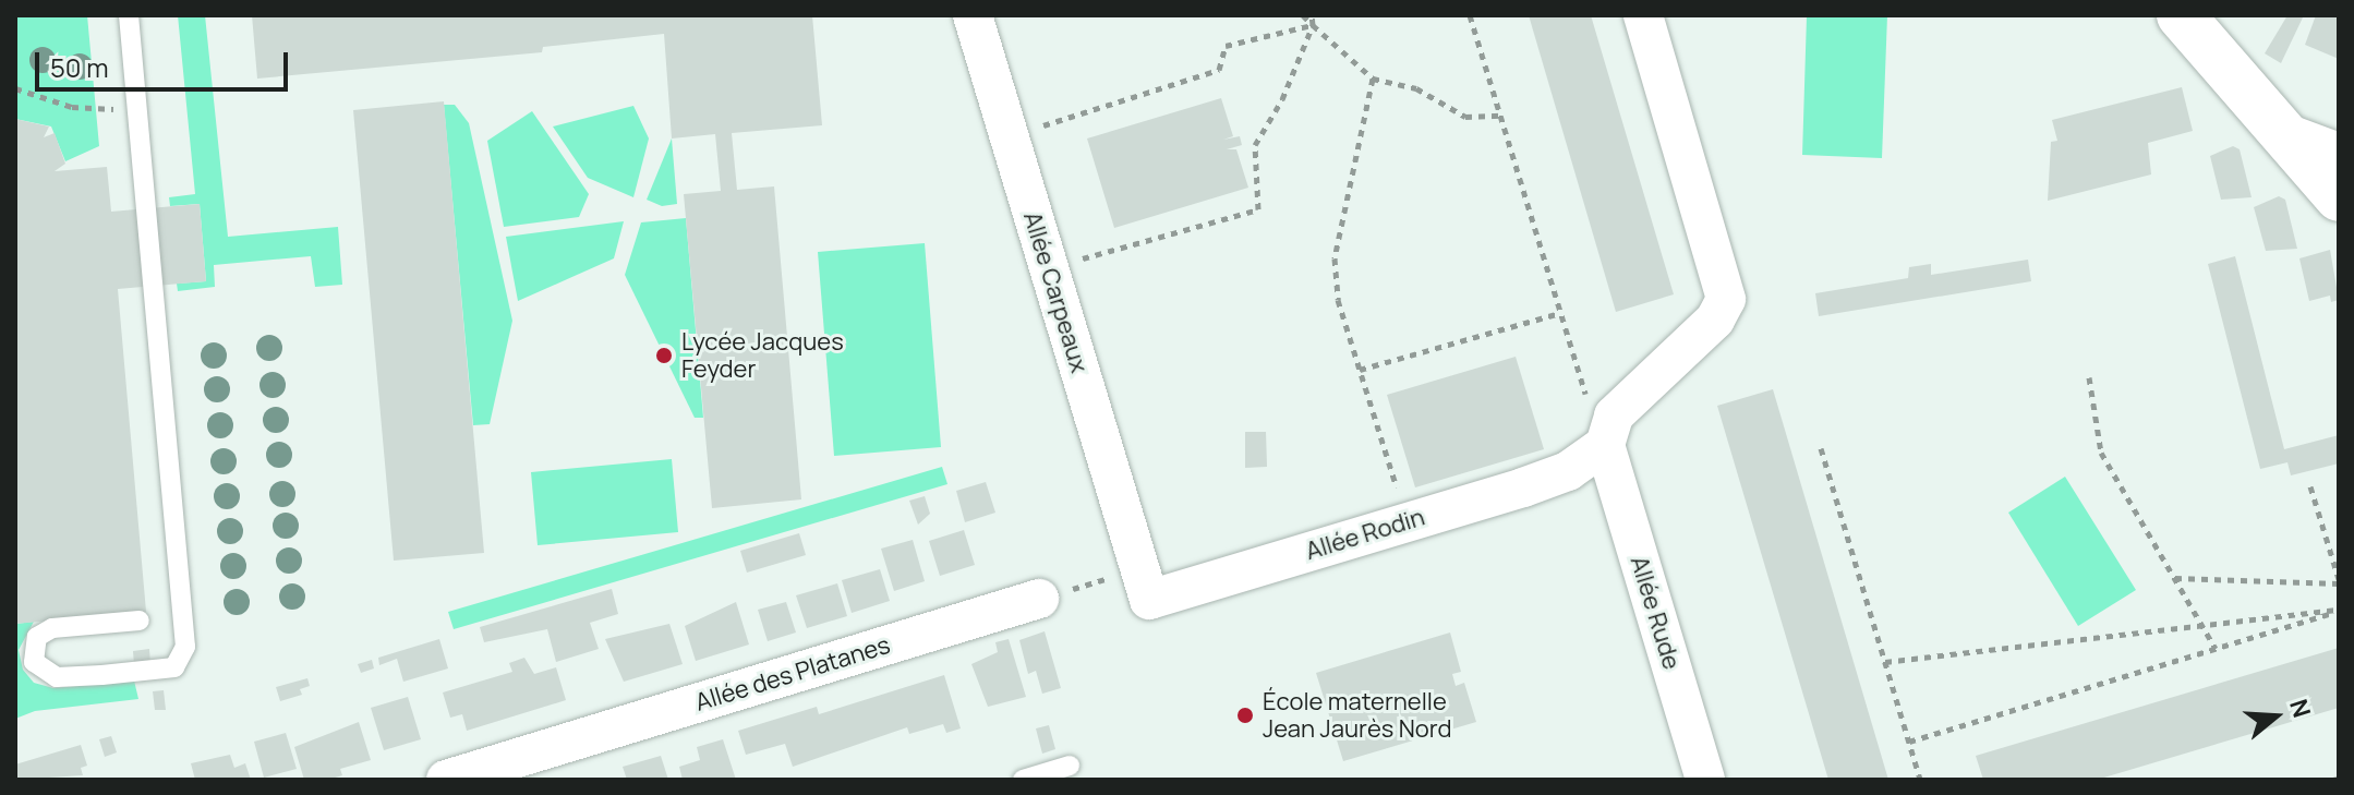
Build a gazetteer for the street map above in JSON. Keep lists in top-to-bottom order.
{
  "streets": {
    "street": [
      "Allée Carpeaux",
      "Allée Rodin",
      "Allée Rude",
      "Allée des Platanes"
    ]
  },
  "crossings": [
    ["Allée Carpeaux", "Allée Rodin"],
    ["Allée Rodin", "Allée Rude"]
  ],
  "places": ["Lycée Jacques Feyder", "École maternelle Jean Jaurès Nord"],
  "scale_bar": "50 m",
  "north": "right"
}
